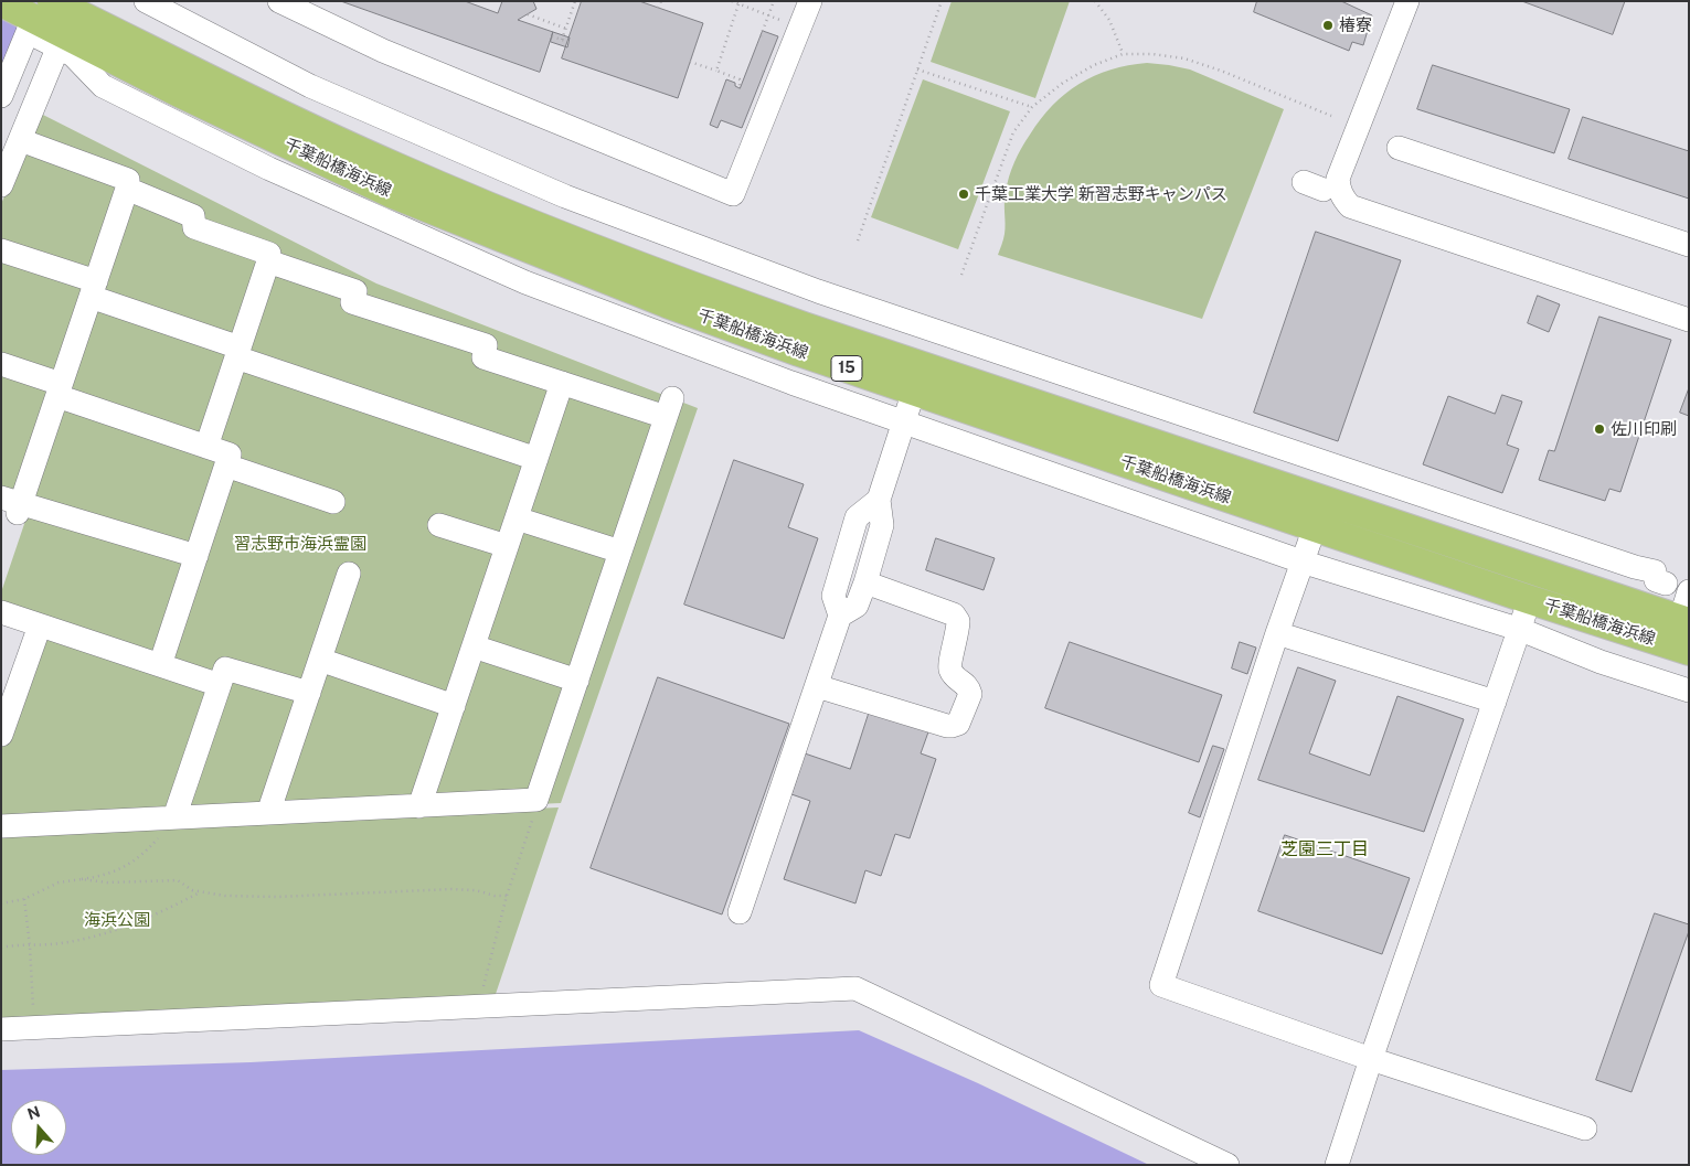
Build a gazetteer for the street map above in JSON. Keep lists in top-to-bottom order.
{
  "streets": {
    "main road": ["千葉船橋海浜線", "15"]
  },
  "districts": ["芝園三丁目"],
  "parks": ["習志野市海浜霊園", "海浜公園"],
  "places": ["椿寮", "千葉工業大学 新習志野キャンパス", "佐川印刷"],
  "north": "top"
}
